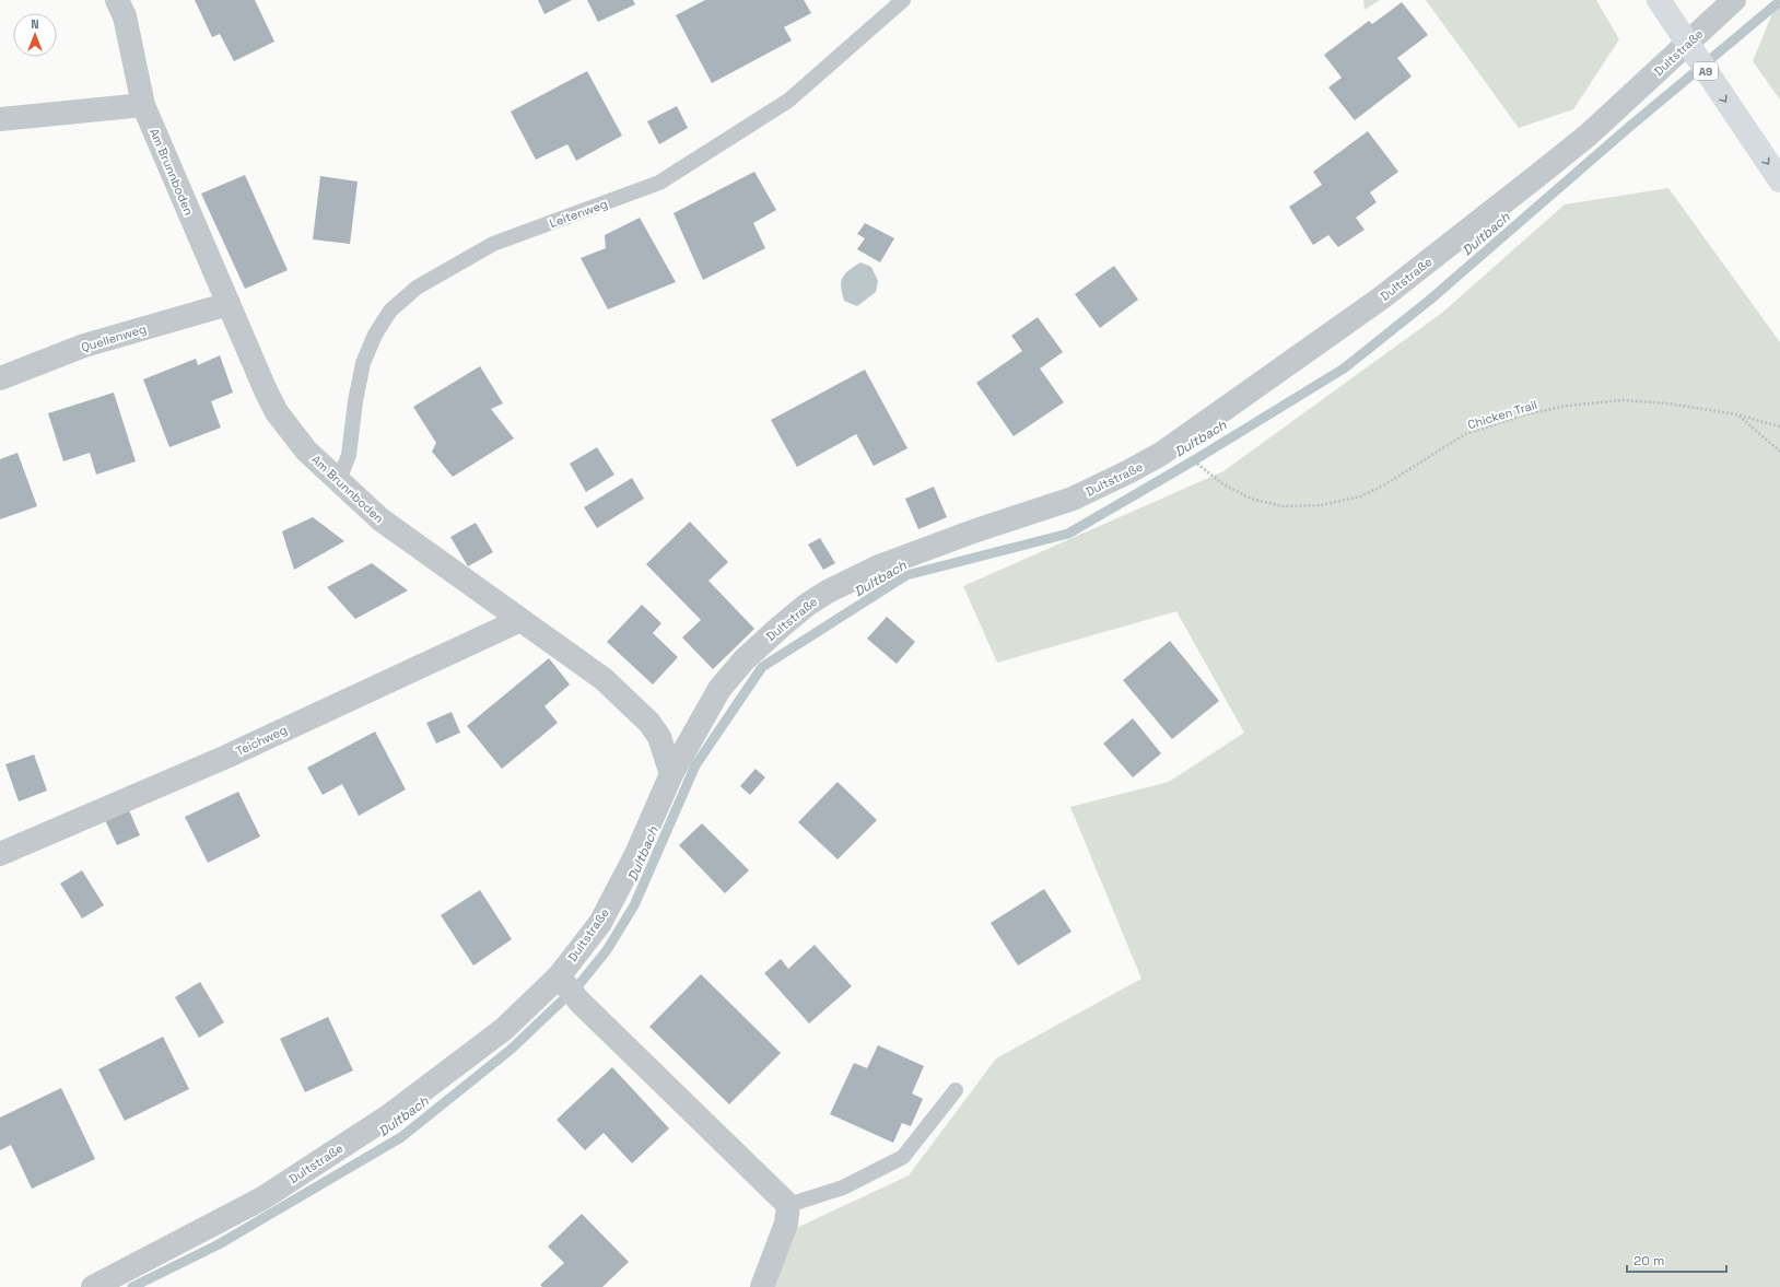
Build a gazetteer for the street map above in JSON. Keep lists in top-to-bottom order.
{
  "streets": {
    "highway": ["A9"],
    "street": [
      "Dultstraße",
      "Am Brunnboden",
      "Quellenweg",
      "Teichweg"
    ],
    "lane": ["Leitenweg"],
    "path": ["Chicken Trail"]
  },
  "crossings": [
    ["Dultstraße", "Am Brunnboden"],
    ["Am Brunnboden", "Leitenweg"],
    ["Am Brunnboden", "Quellenweg"],
    ["Am Brunnboden", "Teichweg"]
  ],
  "water": ["Dultbach"],
  "scale_bar": "20 m",
  "north": "top"
}
